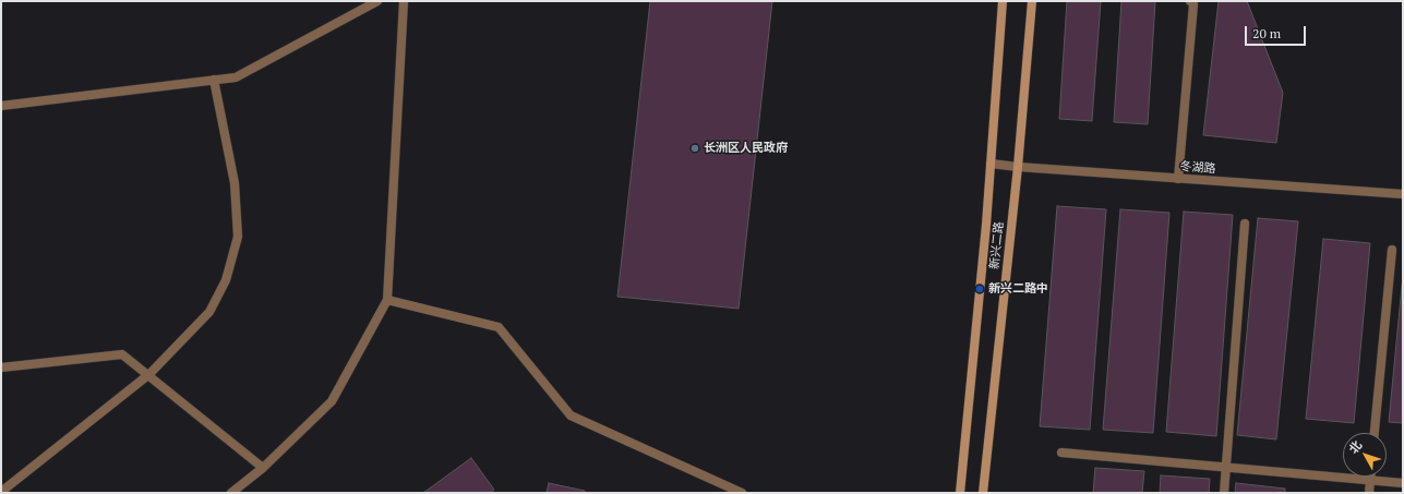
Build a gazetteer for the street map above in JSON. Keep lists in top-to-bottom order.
{
  "streets": {
    "main road": ["新兴二路"],
    "street": ["冬湖路"]
  },
  "crossings": [
    ["冬湖路", "新兴二路"]
  ],
  "places": ["长洲区人民政府", "新兴二路中"],
  "scale_bar": "20 m",
  "north": "top left"
}
